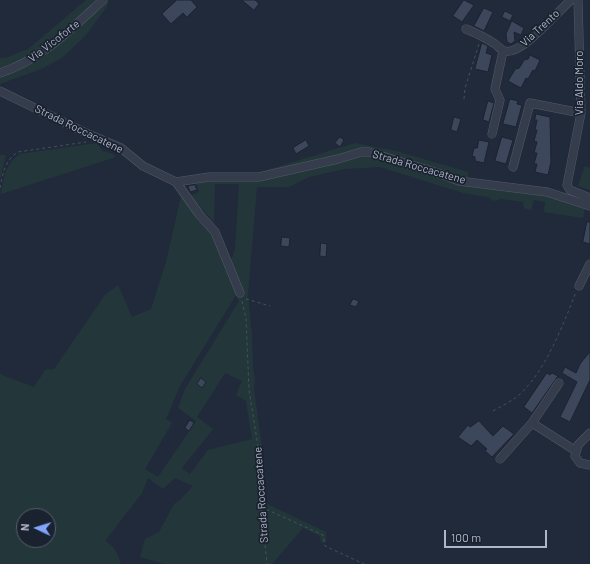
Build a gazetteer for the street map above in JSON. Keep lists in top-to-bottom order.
{
  "streets": {
    "street": [
      "Via Trento",
      "Via Vicoforte",
      "Via Aldo Moro",
      "Strada Roccacatene"
    ]
  },
  "scale_bar": "100 m",
  "north": "left"
}
